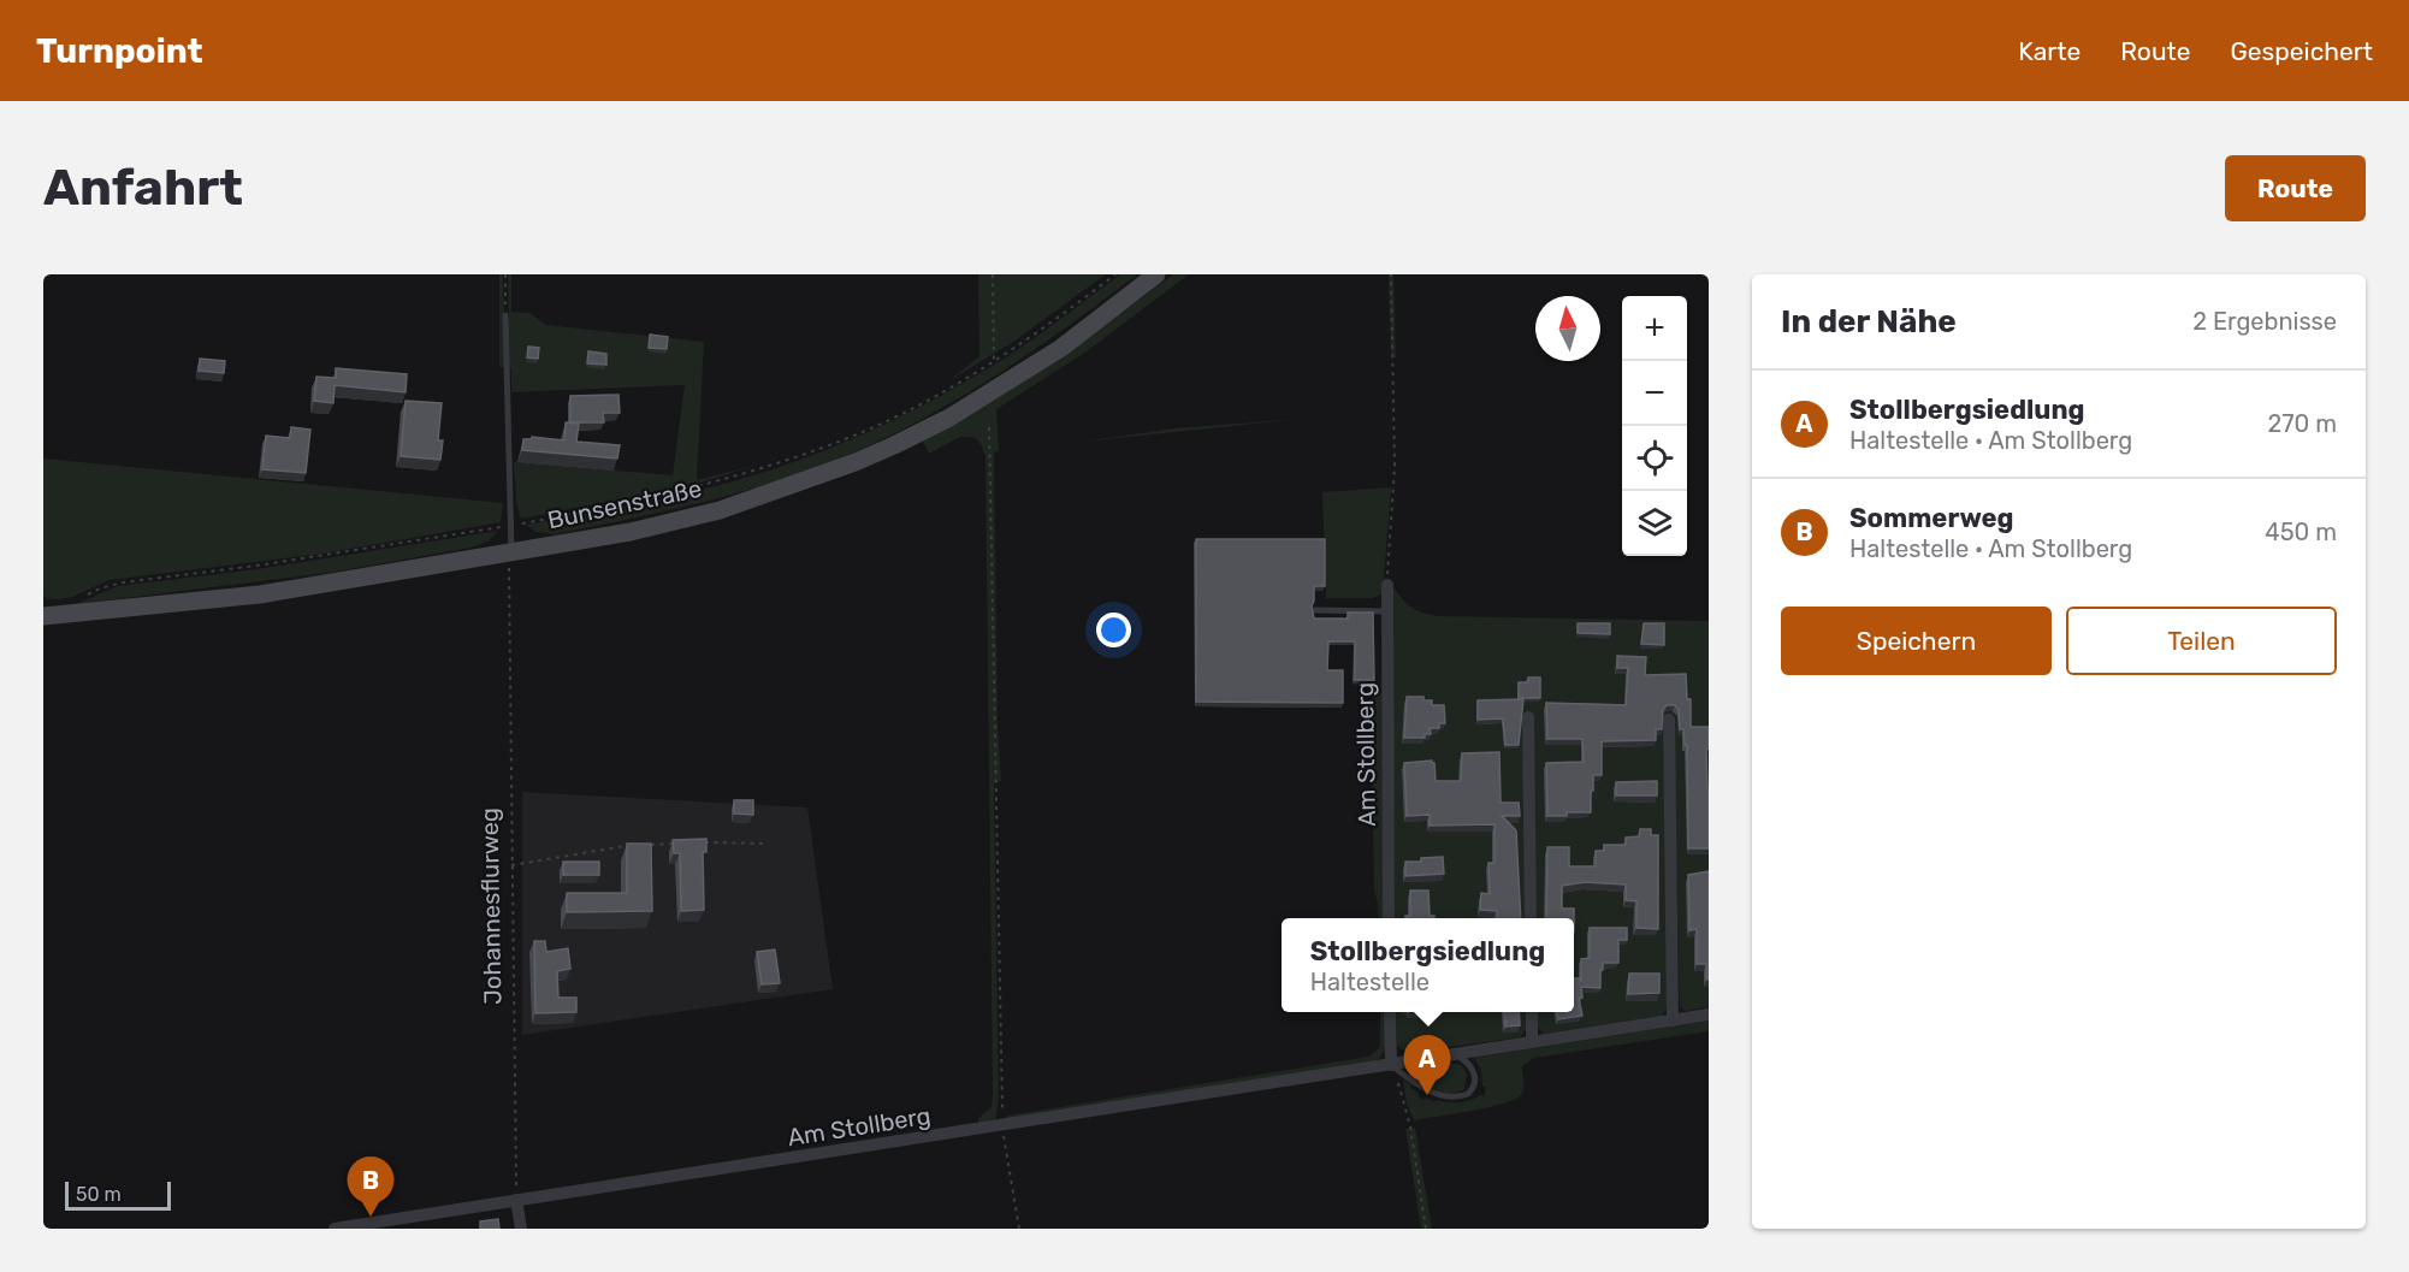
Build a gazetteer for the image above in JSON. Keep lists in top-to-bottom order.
{
  "streets": {
    "main road": ["Bunsenstraße"],
    "street": ["Am Stollberg"],
    "path": ["Johannesflurweg"]
  },
  "crossings": [
    ["Bunsenstraße", "Johannesflurweg"],
    ["Am Stollberg", "Johannesflurweg"]
  ],
  "scale_bar": "50 m",
  "north": "top",
  "page": {
    "header": "Turnpoint",
    "nav": ["Karte", "Route", "Gespeichert"],
    "buttons": [
      "Route",
      ["Speichern", "Teilen"]
    ],
    "title": "Anfahrt",
    "heading": ["In der Nähe", "2 Ergebnisse"],
    "map_buttons": ["+", "−"],
    "list": [
      {
        "mark": "A",
        "name": "Stollbergsiedlung",
        "note": "Haltestelle · Am Stollberg",
        "value": "270 m"
      },
      {
        "mark": "B",
        "name": "Sommerweg",
        "note": "Haltestelle · Am Stollberg",
        "value": "450 m"
      }
    ],
    "popup": ["Stollbergsiedlung", "Haltestelle"],
    "pins": ["A", "B"],
    "scale": "50 m"
  }
}
